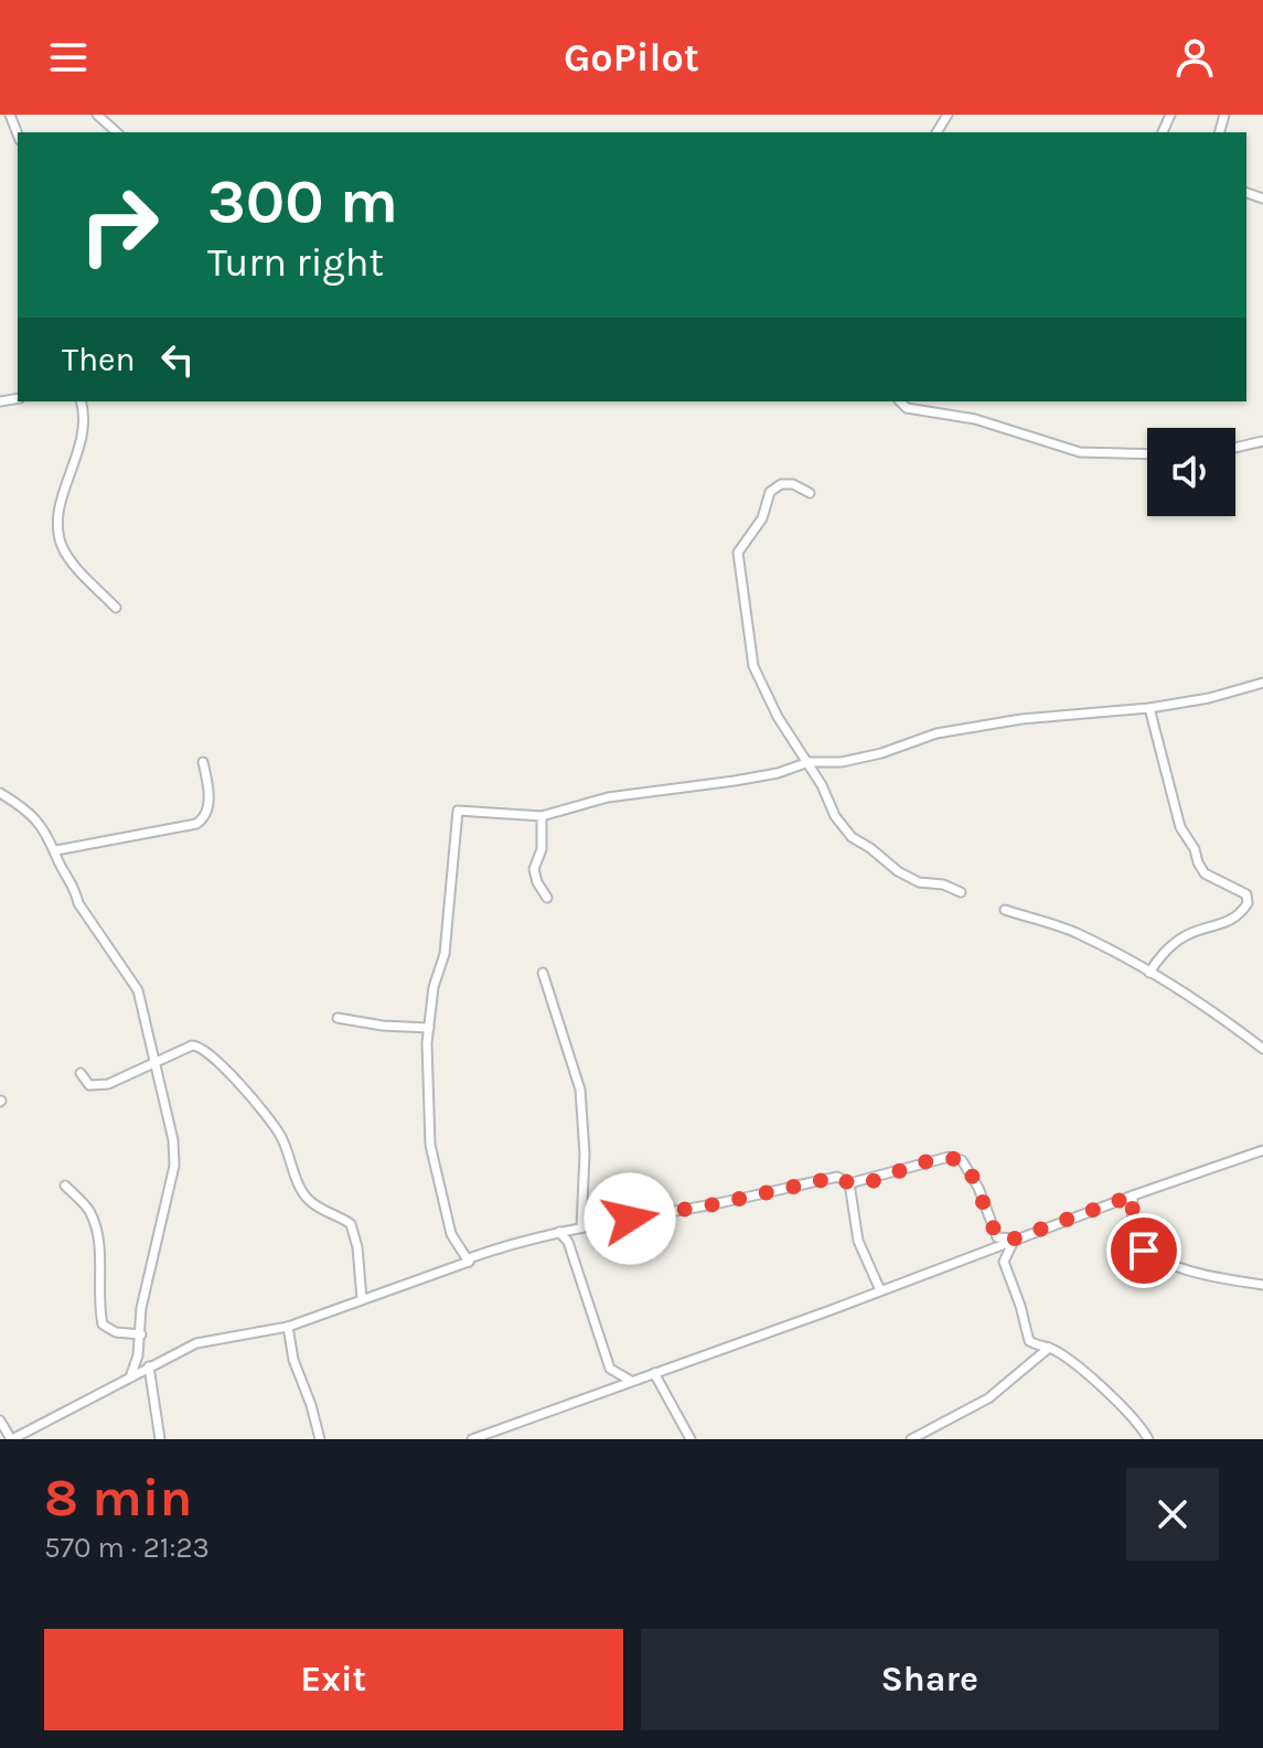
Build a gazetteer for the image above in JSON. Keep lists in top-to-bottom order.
{
  "page": {
    "header": "GoPilot",
    "turn": ["300 m", "Turn right"],
    "then": "Then",
    "heading": ["8 min", "570 m · 21:23"],
    "buttons": ["Exit", "Share"]
  }
}
